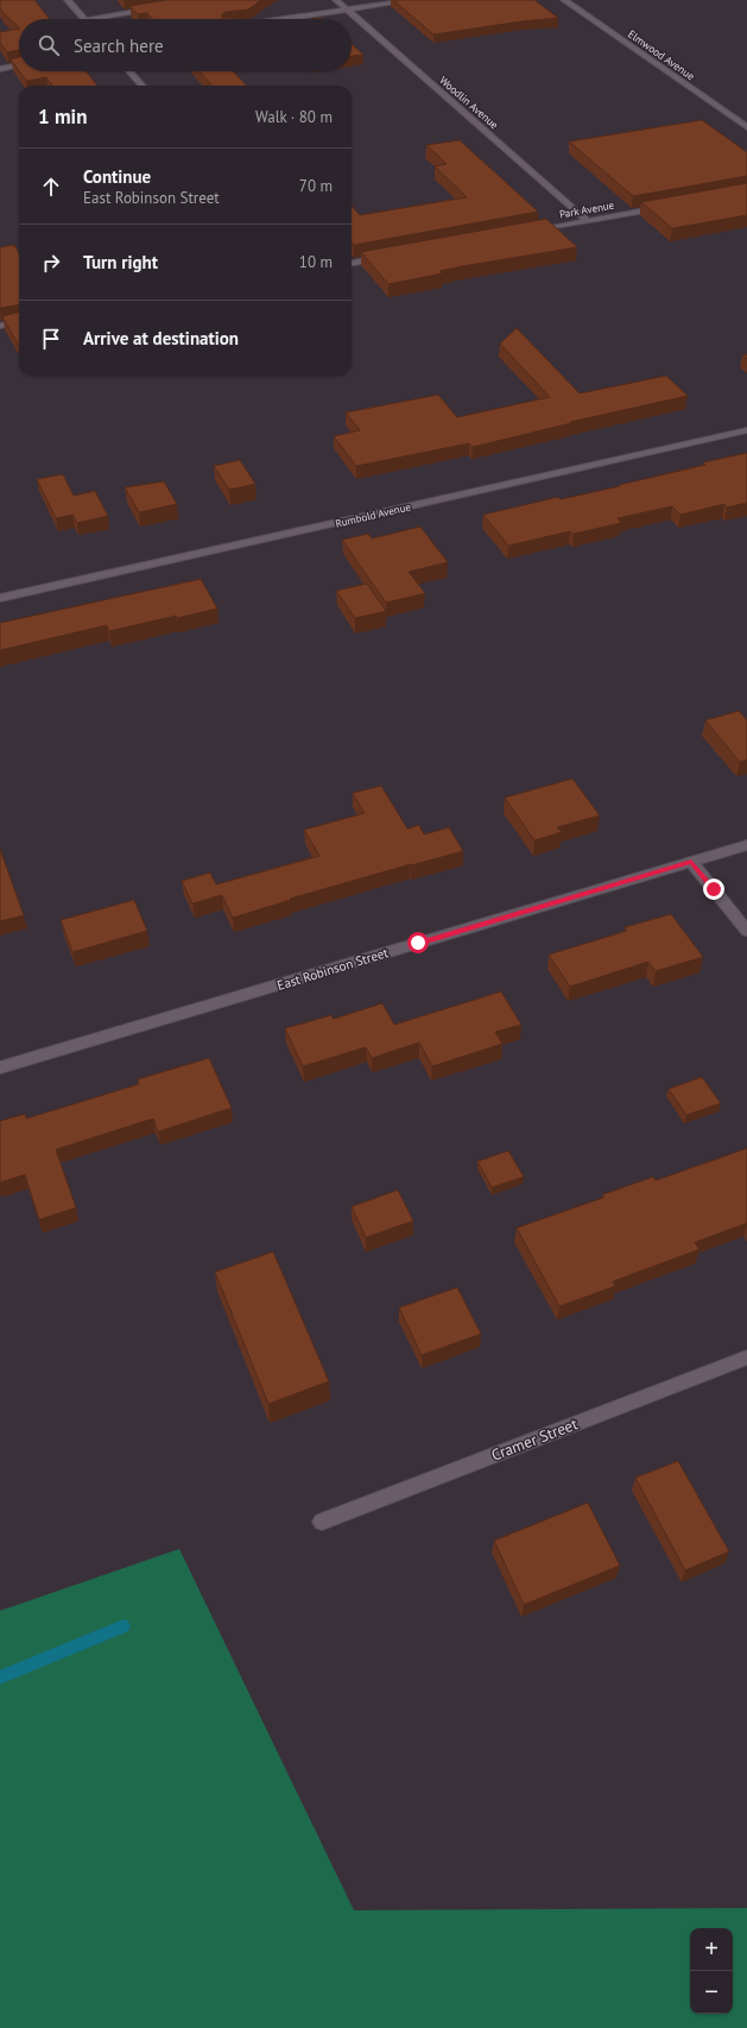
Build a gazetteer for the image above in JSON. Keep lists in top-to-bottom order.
{
  "streets": {
    "street": [
      "Elmwood Avenue",
      "Woodlin Avenue",
      "Park Avenue",
      "Rumbold Avenue",
      "East Robinson Street",
      "Cramer Street"
    ]
  },
  "crossings": [
    ["Woodlin Avenue", "Park Avenue"]
  ],
  "page": {
    "search": "Search here",
    "heading": ["1 min", "Walk · 80 m"],
    "list": [
      ["Continue", "East Robinson Street", "70 m"],
      ["Turn right", "10 m"],
      "Arrive at destination"
    ],
    "map_buttons": ["+", "−"]
  }
}
